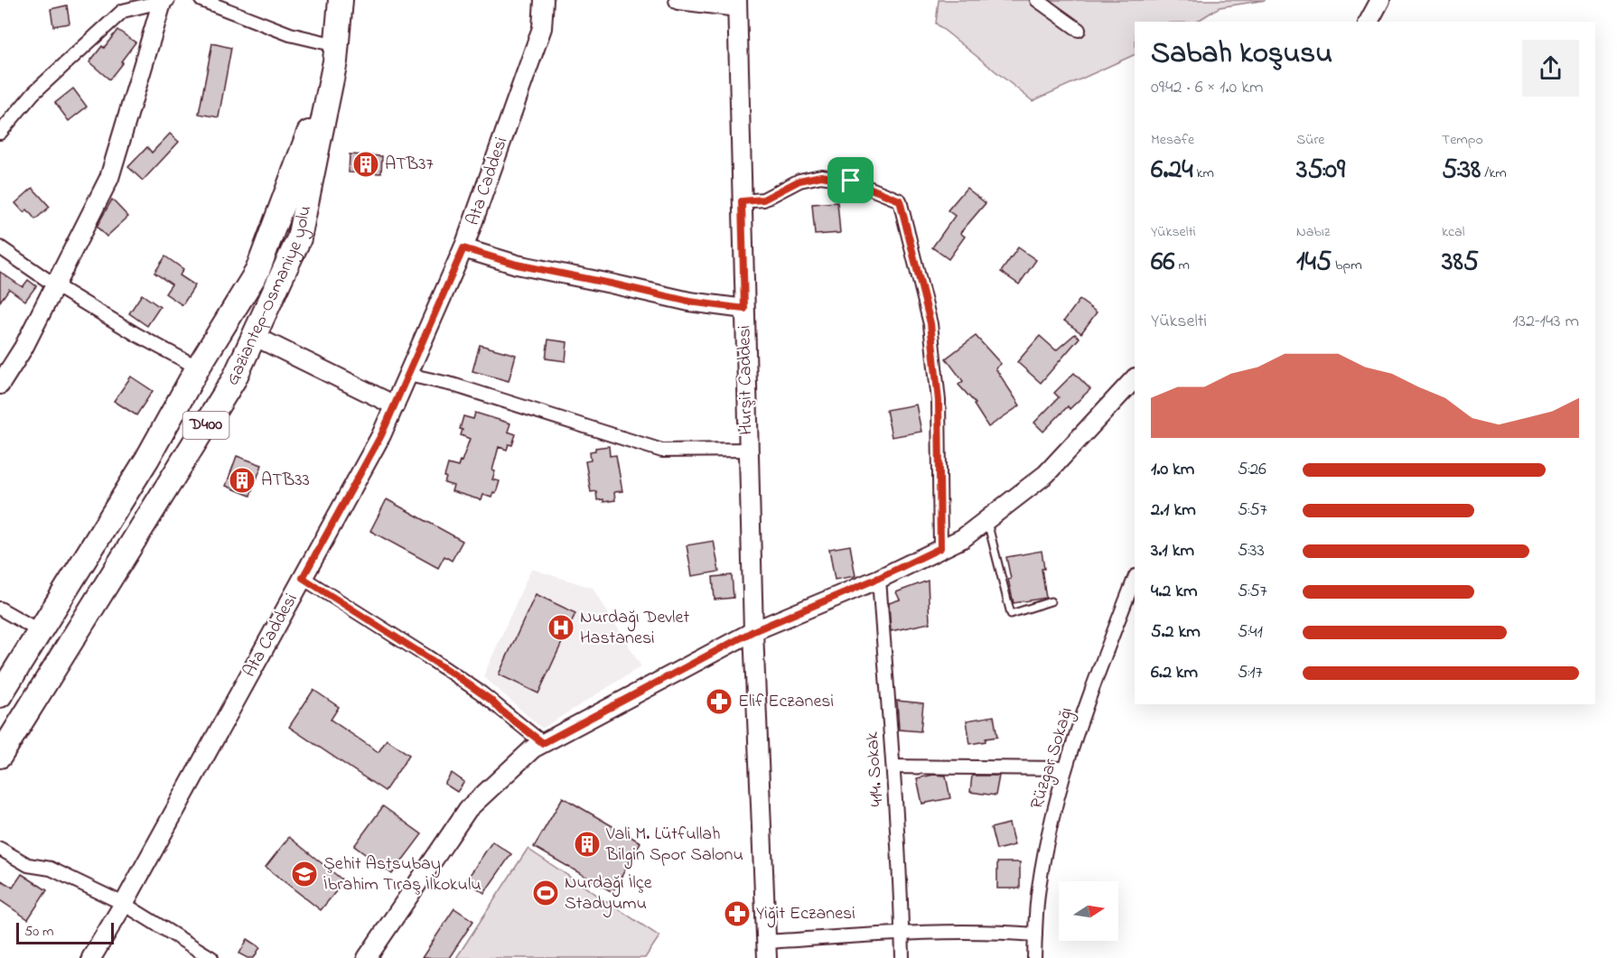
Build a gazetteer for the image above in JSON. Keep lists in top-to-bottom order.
{
  "streets": {
    "highway": ["Gaziantep-Osmaniye yolu", "D400"],
    "street": [
      "Ata Caddesi",
      "Hurşit Caddesi",
      "Rüzgar Sokağı",
      "414. Sokak"
    ]
  },
  "places": {
    "building": ["ATB37", "ATB33", "Vali M. Lütfullah Bilgin Spor Salonu"],
    "hospital": ["Nurdağı Devlet Hastanesi"],
    "pharmacy": ["Elif Eczanesi", "Yiğit Eczanesi"],
    "school or university": ["Şehit Astsubay İbrahim Tıraş İlkokulu"],
    "sports": ["Nurdağı İlçe Stadyumu"]
  },
  "scale_bar": "50 m",
  "north": "right",
  "page": {
    "heading": ["Sabah koşusu", "09:42 · 6 × 1.0 km"],
    "stats": [
      ["Mesafe", "6.24 km"],
      ["Süre", "35:09"],
      ["Tempo", "5:38 /km"],
      ["Yükselti", "66 m"],
      ["Nabız", "145 bpm"],
      ["kcal", "385"]
    ],
    "chart": ["Yükselti", "132–143 m"],
    "list": [
      {
        "name": "1.0 km",
        "note": "5:26"
      },
      {
        "name": "2.1 km",
        "note": "5:57"
      },
      {
        "name": "3.1 km",
        "note": "5:33"
      },
      {
        "name": "4.2 km",
        "note": "5:57"
      },
      {
        "name": "5.2 km",
        "note": "5:41"
      },
      {
        "name": "6.2 km",
        "note": "5:17"
      }
    ],
    "scale": "50 m"
  }
}
